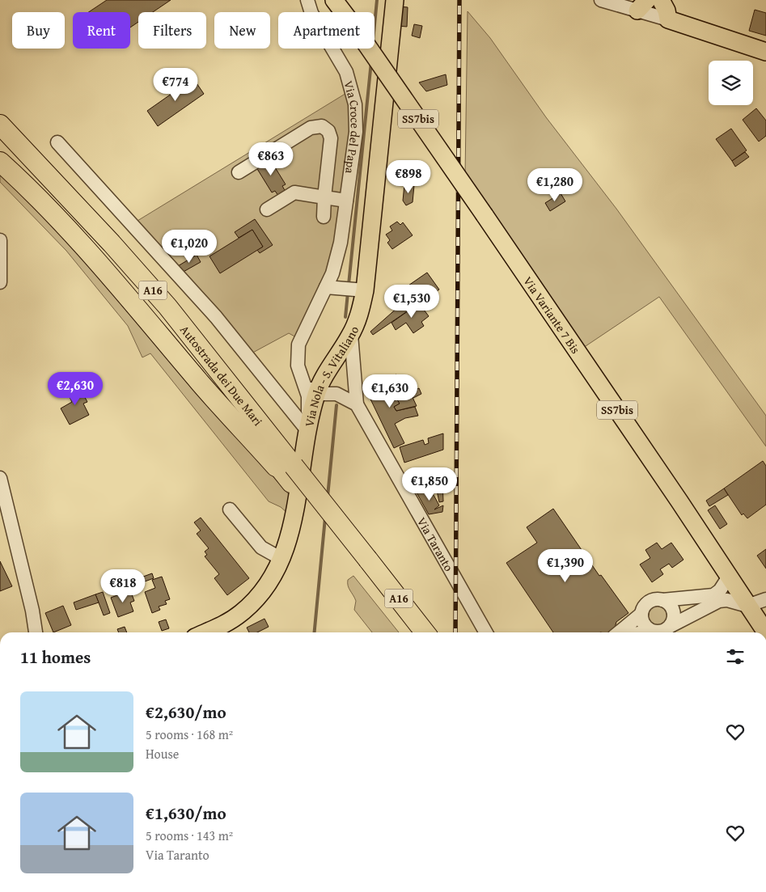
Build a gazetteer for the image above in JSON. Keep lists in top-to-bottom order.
{
  "streets": {
    "highway": ["A16", "Autostrada dei Due Mari"],
    "main road": ["SS7bis", "Via Variante 7 Bis", "Via Nola - S. Vitaliano"],
    "street": ["Via Croce del Papa", "Via Taranto"]
  },
  "crossings": [
    ["Via Croce del Papa", "Via Nola - S. Vitaliano"]
  ],
  "page": {
    "chip": [
      "Buy",
      "Rent",
      "Filters",
      "New",
      "Apartment"
    ],
    "price": [
      "€774",
      "€863",
      "€898",
      "€1,280",
      "€1,020",
      "€1,530",
      "€2,630",
      "€1,630",
      "€1,850",
      "€1,390",
      "€818"
    ],
    "heading": "11 homes",
    "list": [
      {
        "name": "€2,630/mo",
        "note": "5 rooms · 168 m² · House"
      },
      {
        "name": "€1,630/mo",
        "note": "5 rooms · 143 m² · Via Taranto"
      }
    ]
  }
}
